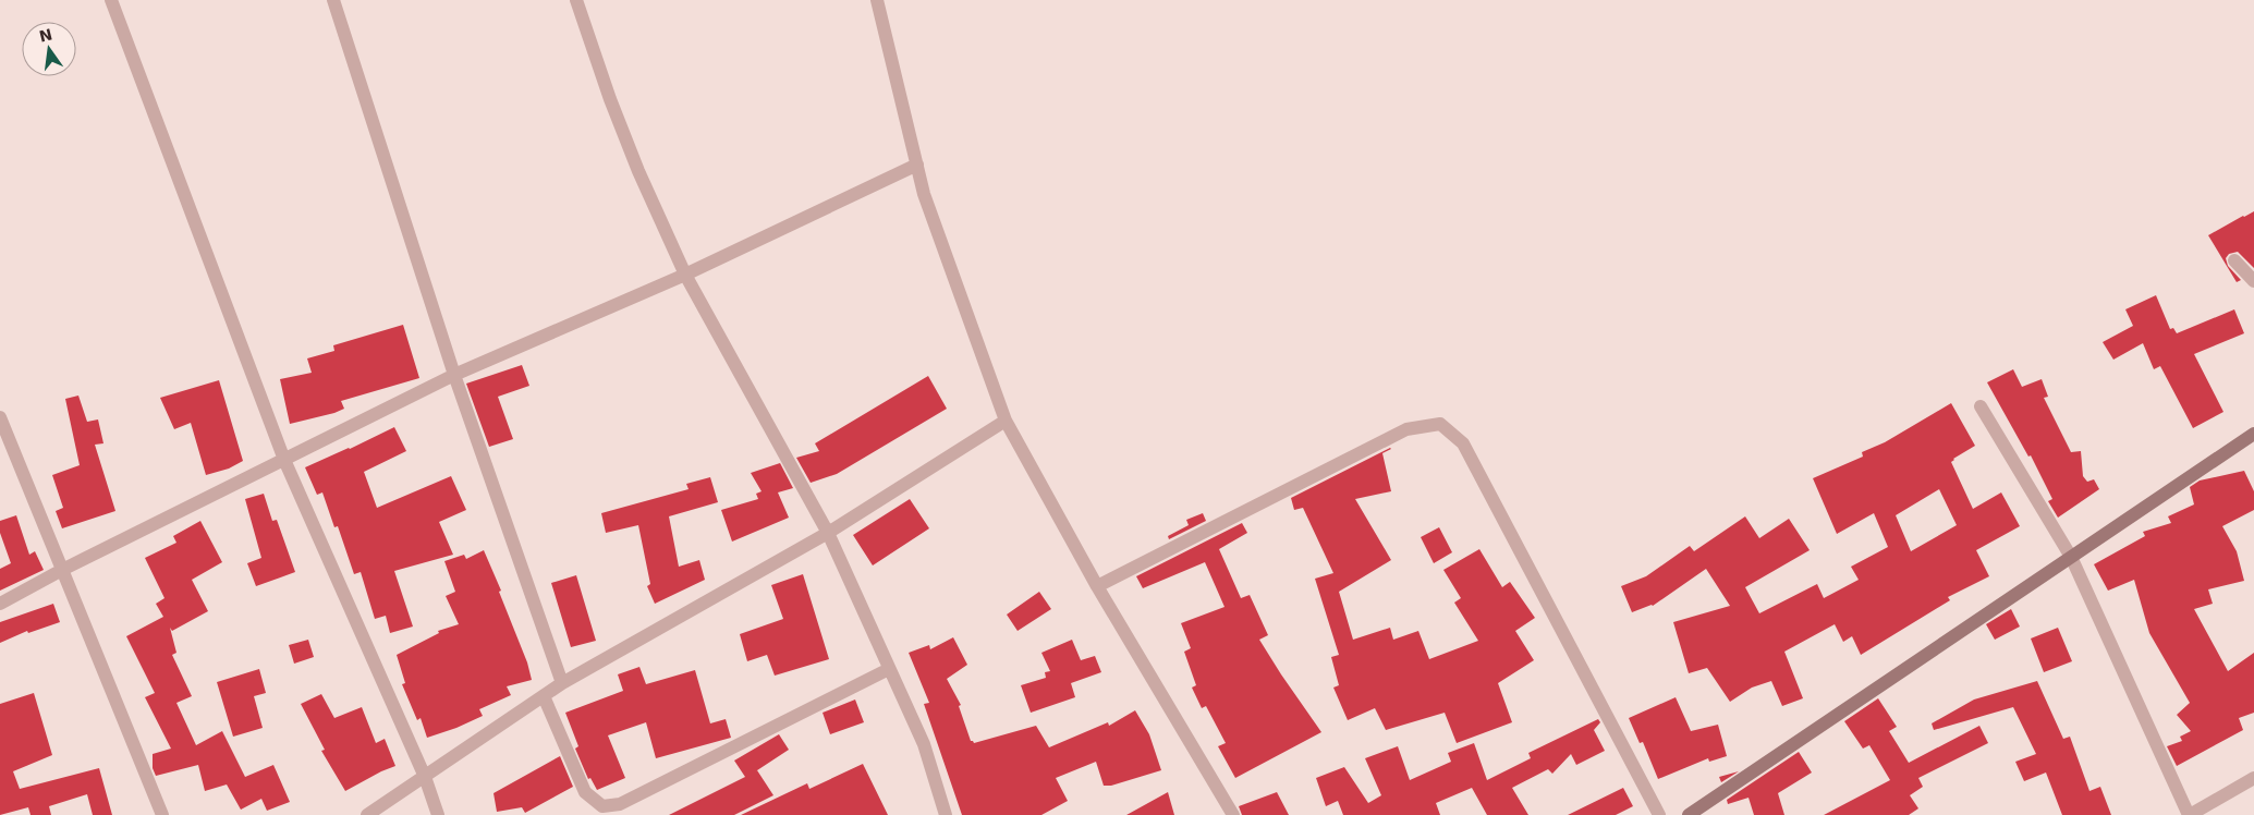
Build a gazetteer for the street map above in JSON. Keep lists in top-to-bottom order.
{
  "north": "top"
}
